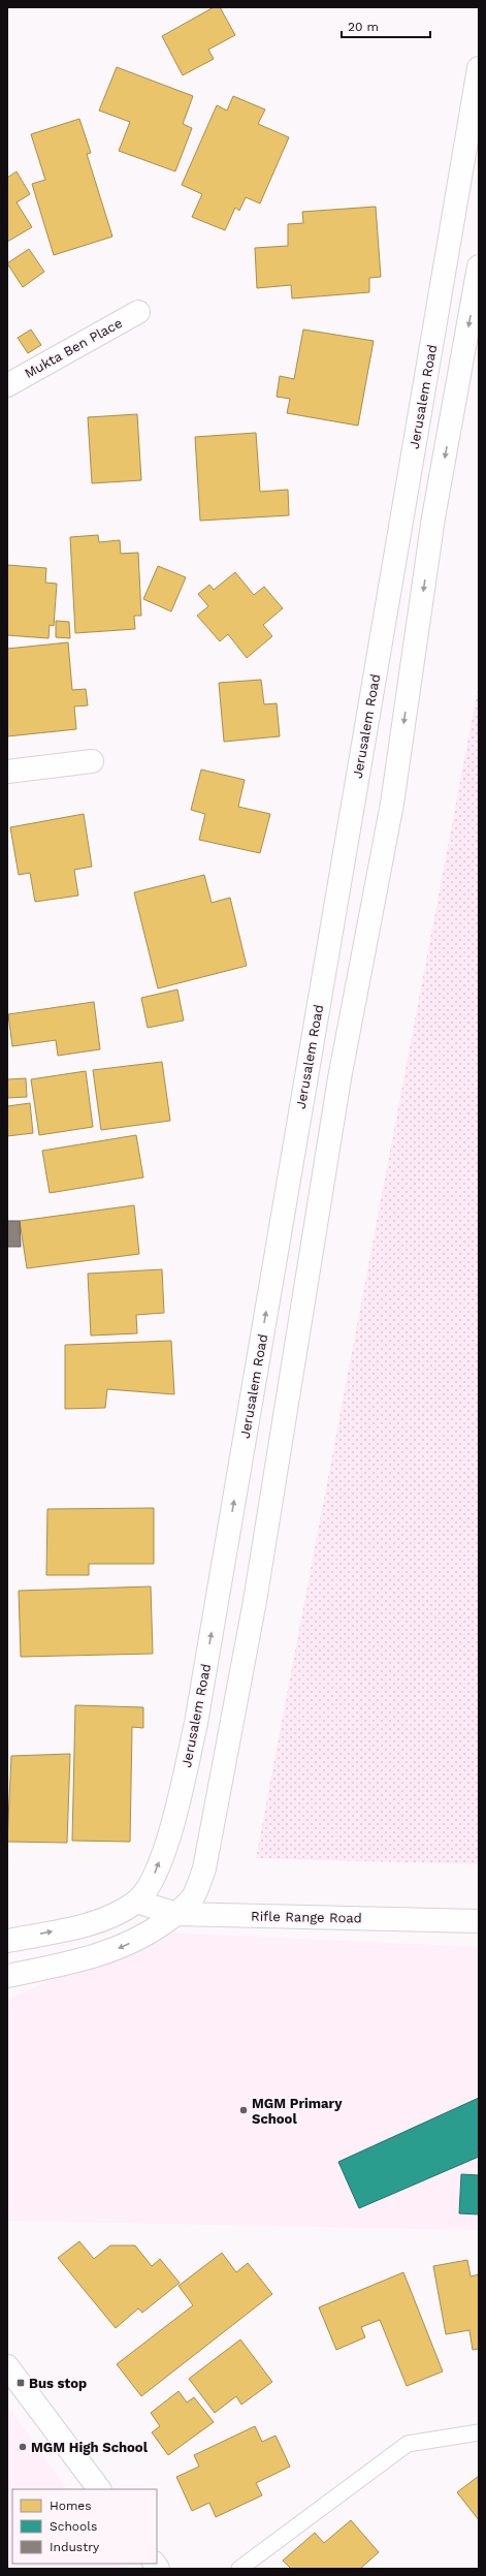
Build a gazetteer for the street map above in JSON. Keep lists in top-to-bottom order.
{
  "streets": {
    "main road": ["Mukta Ben Place", "Jerusalem Road", "Rifle Range Road"]
  },
  "crossings": [
    ["Jerusalem Road", "Rifle Range Road"]
  ],
  "places": {
    "other": ["MGM Primary School", "MGM High School"],
    "transit": ["Bus stop"]
  },
  "legend": ["Homes", "Schools", "Industry"],
  "scale_bar": "20 m"
}
